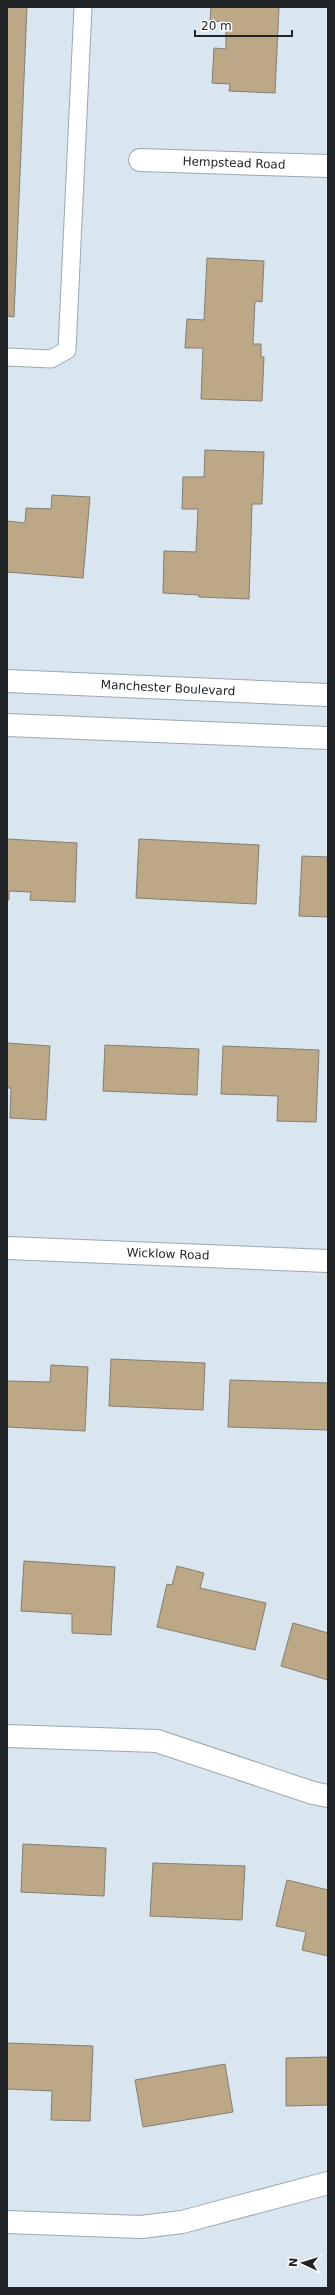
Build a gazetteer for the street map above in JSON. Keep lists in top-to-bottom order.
{
  "streets": {
    "street": ["Hempstead Road", "Manchester Boulevard", "Wicklow Road"]
  },
  "scale_bar": "20 m",
  "north": "left"
}
